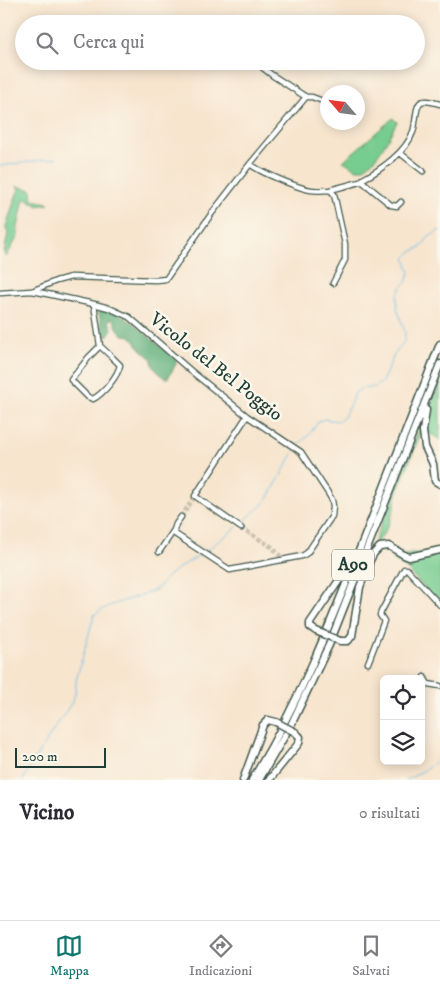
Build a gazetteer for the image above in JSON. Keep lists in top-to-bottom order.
{
  "streets": {
    "highway": ["A90"],
    "street": ["Vicolo del Bel Poggio"]
  },
  "scale_bar": "200 m",
  "north": "top left",
  "page": {
    "search": "Cerca qui",
    "scale": "200 m",
    "heading": ["Vicino", "0 risultati"],
    "nav": ["Mappa", "Indicazioni", "Salvati"]
  }
}
